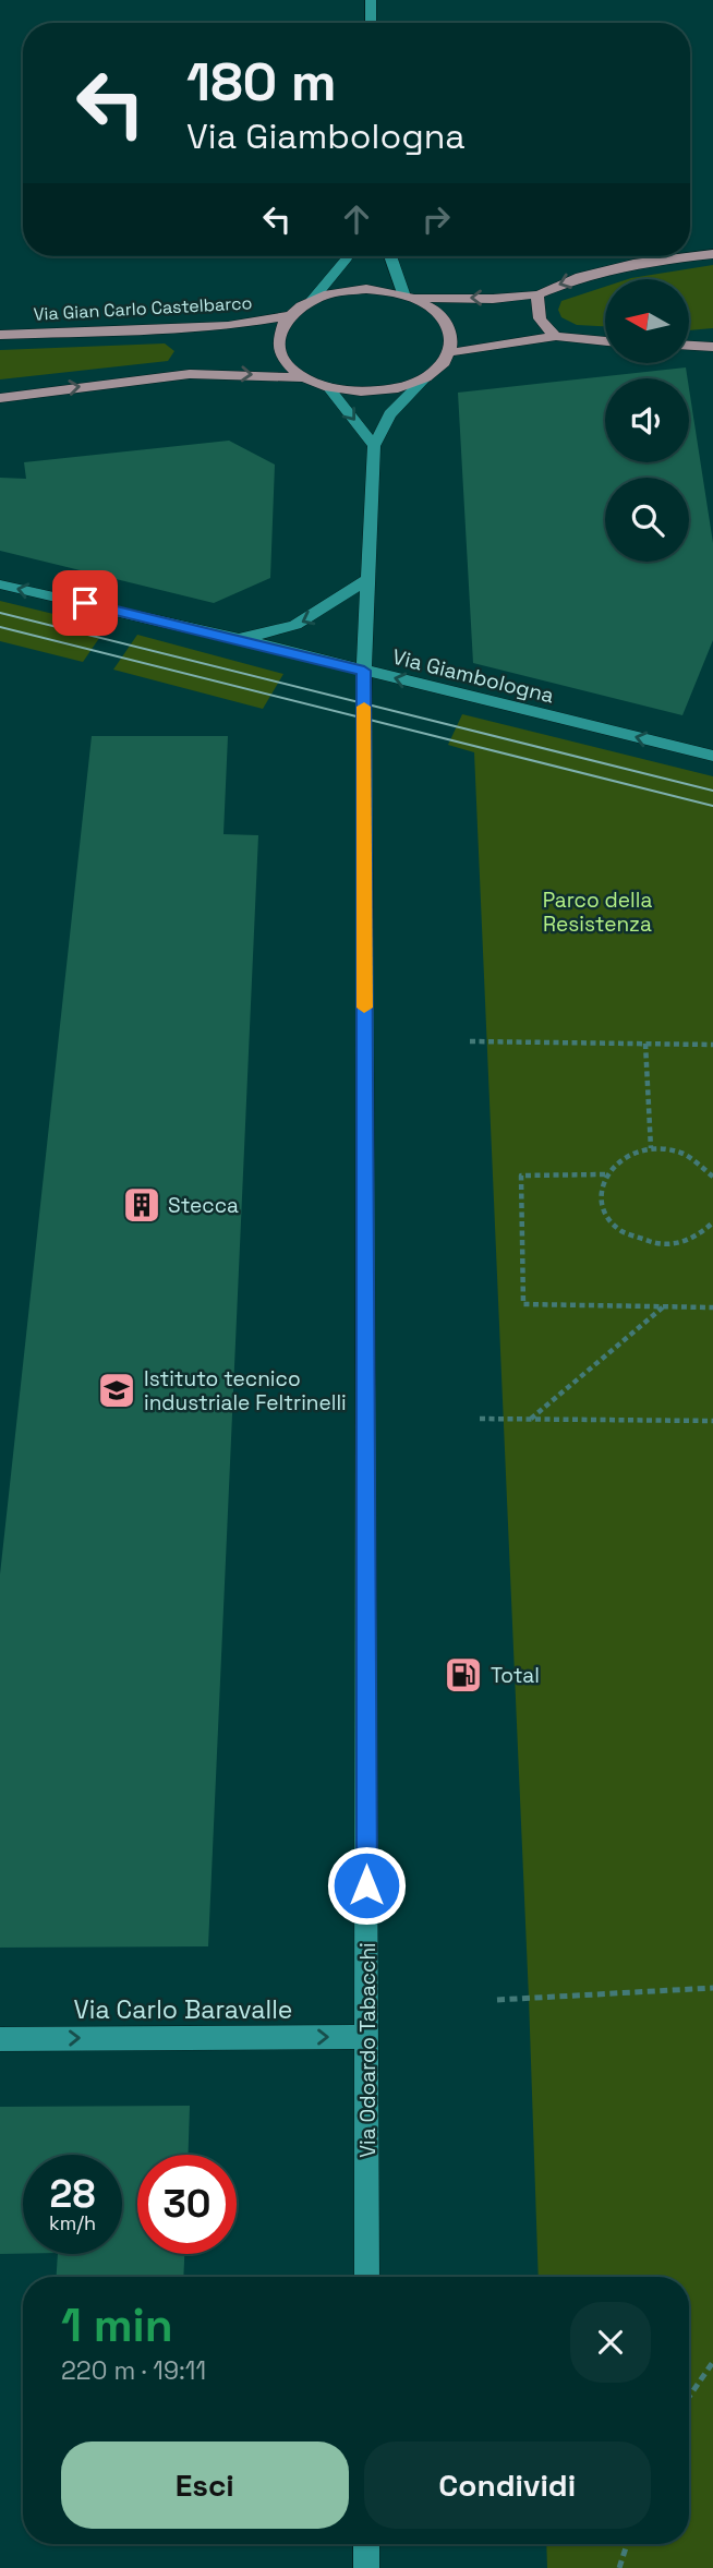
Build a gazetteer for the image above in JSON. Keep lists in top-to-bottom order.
{
  "streets": {
    "main road": ["Via Gian Carlo Castelbarco"],
    "street": ["Via Giambologna", "Via Carlo Baravalle", "Via Odoardo Tabacchi"]
  },
  "crossings": [
    ["Via Gian Carlo Castelbarco", "Via Odoardo Tabacchi"],
    ["Via Giambologna", "Via Odoardo Tabacchi"],
    ["Via Carlo Baravalle", "Via Odoardo Tabacchi"]
  ],
  "one_way": ["Via Giambologna", "Via Carlo Baravalle"],
  "parks": ["Parco della Resistenza"],
  "places": {
    "building": ["Stecca"],
    "school or university": ["Istituto tecnico industriale Feltrinelli"],
    "fuel station": ["Total"]
  },
  "north": "left",
  "page": {
    "turn": ["180 m", "Via Giambologna"],
    "speed": "28 km/h",
    "limit": "30",
    "heading": ["1 min", "220 m · 19:11"],
    "buttons": ["Esci", "Condividi"]
  }
}
